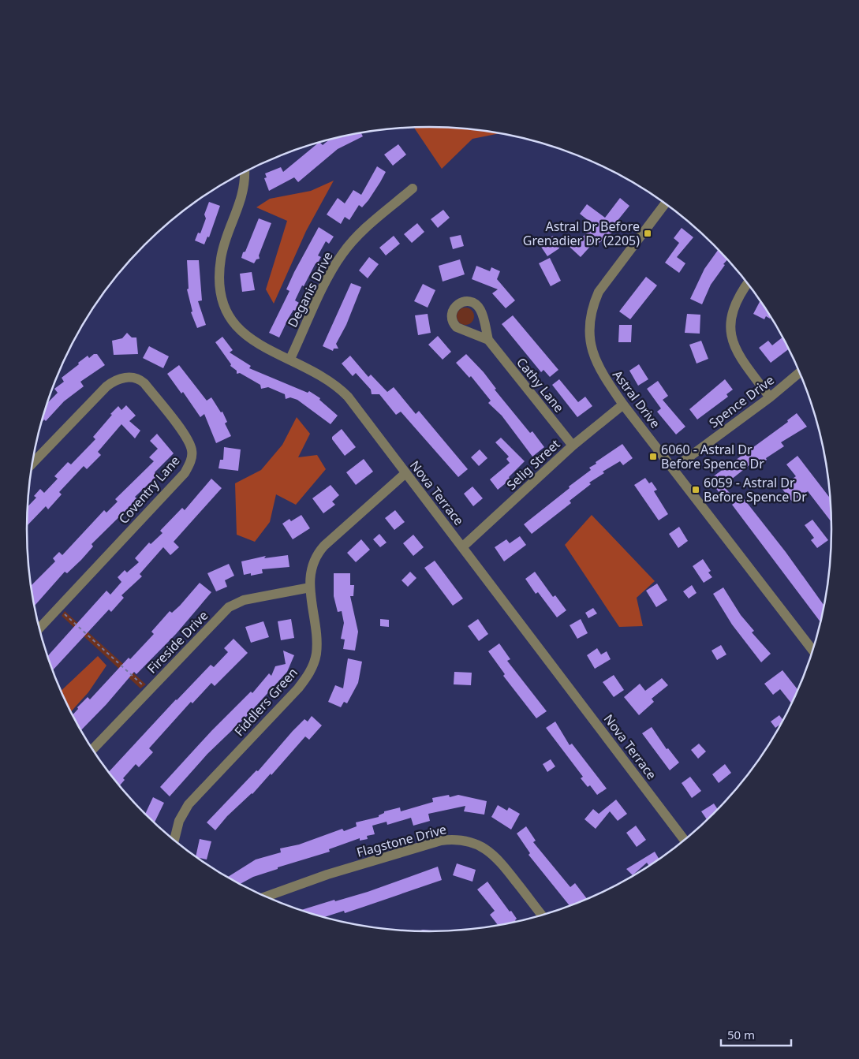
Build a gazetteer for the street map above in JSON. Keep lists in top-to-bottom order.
{
  "streets": {
    "street": [
      "Deganis Drive",
      "Cathy Lane",
      "Astral Drive",
      "Spence Drive",
      "Selig Street",
      "Coventry Lane",
      "Nova Terrace",
      "Fireside Drive",
      "Fiddlers Green",
      "Flagstone Drive"
    ]
  },
  "crossings": [
    ["Deganis Drive", "Nova Terrace"],
    ["Cathy Lane", "Selig Street"],
    ["Astral Drive", "Spence Drive"],
    ["Astral Drive", "Selig Street"],
    ["Selig Street", "Nova Terrace"],
    ["Nova Terrace", "Fiddlers Green"],
    ["Fireside Drive", "Fiddlers Green"]
  ],
  "places": {
    "transit": ["Astral Dr Before Grenadier Dr (2205)", "6060 - Astral Dr Before Spence Dr", "6059 - Astral Dr Before Spence Dr"]
  },
  "scale_bar": "50 m"
}
